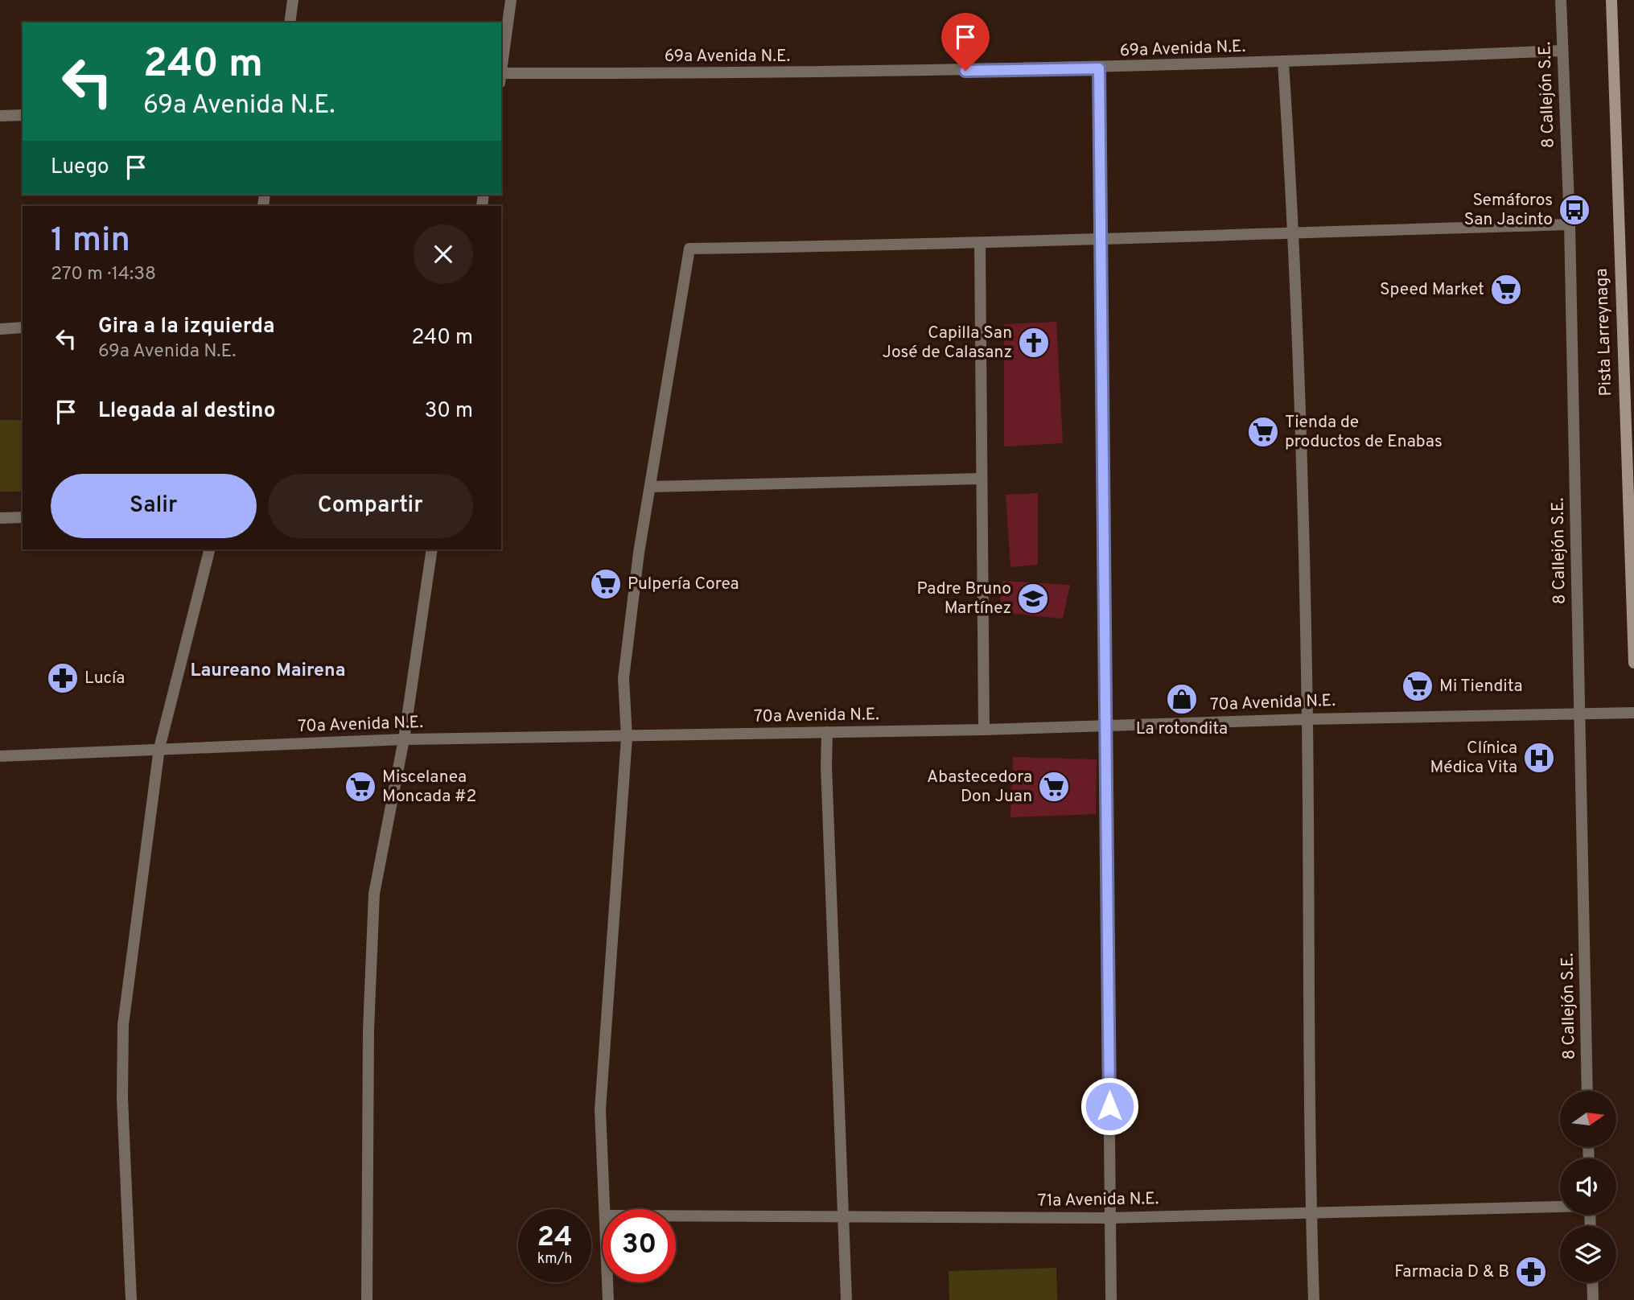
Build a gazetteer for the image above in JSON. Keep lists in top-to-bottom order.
{
  "streets": {
    "main road": ["Pista Larreynaga"],
    "street": [
      "69a Avenida N.E.",
      "8 Callejón S.E.",
      "70a Avenida N.E.",
      "71a Avenida N.E."
    ]
  },
  "crossings": [
    ["69a Avenida N.E.", "8 Callejón S.E."],
    ["8 Callejón S.E.", "70a Avenida N.E."]
  ],
  "districts": ["Laureano Mairena"],
  "places": {
    "bus stop": ["Semáforos San Jacinto"],
    "supermarket": [
      "Speed Market",
      "Tienda de productos de Enabas",
      "Pulpería Corea",
      "Mi Tiendita",
      "Miscelanea Moncada #2",
      "Abastecedora Don Juan"
    ],
    "church": ["Capilla San José de Calasanz"],
    "school or university": ["Padre Bruno Martínez"],
    "pharmacy": ["Lucía", "Farmacia D & B"],
    "shop": ["La rotondita"],
    "hospital": ["Clínica Médica Vita"]
  },
  "north": "right",
  "page": {
    "turn": ["240 m", "69a Avenida N.E."],
    "then": "Luego",
    "heading": ["1 min", "270 m · 14:38"],
    "list": [
      {
        "name": "Gira a la izquierda",
        "note": "69a Avenida N.E.",
        "value": "240 m"
      },
      {
        "name": "Llegada al destino",
        "value": "30 m"
      }
    ],
    "buttons": ["Salir", "Compartir"],
    "speed": "24 km/h",
    "limit": "30"
  }
}
